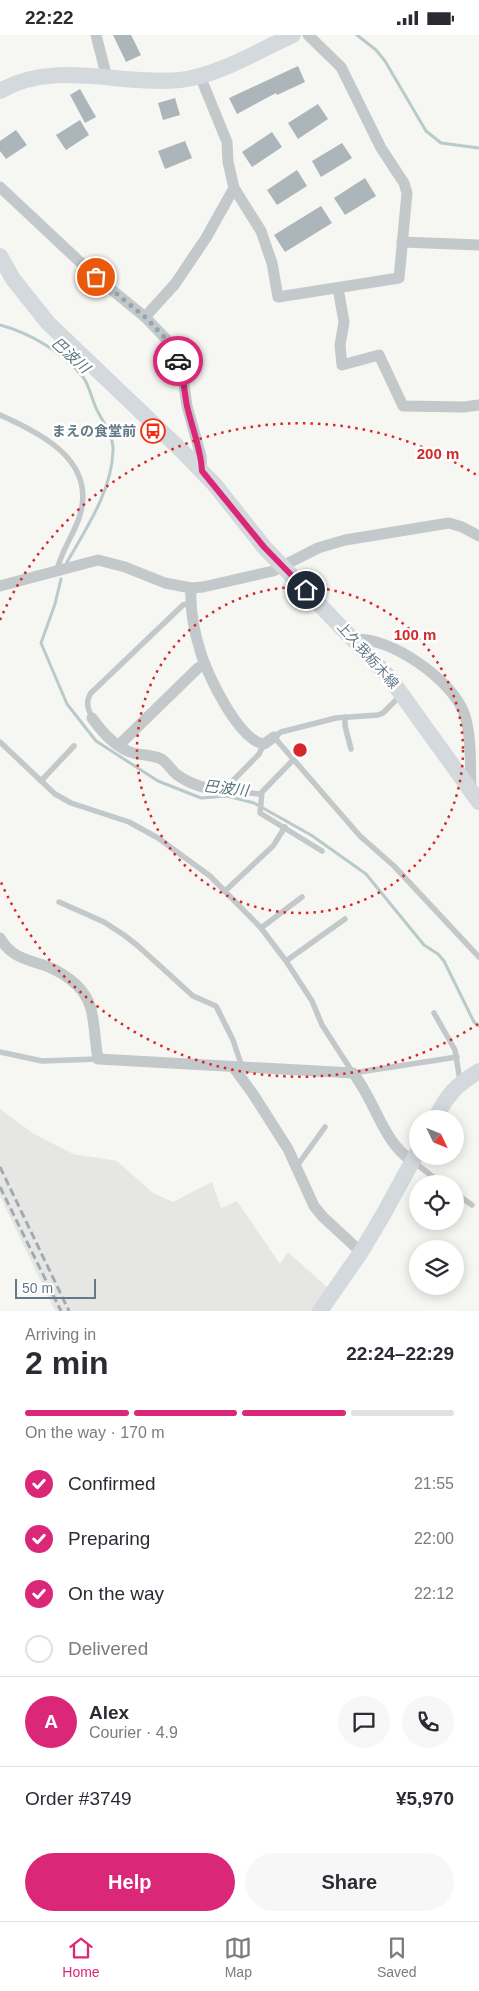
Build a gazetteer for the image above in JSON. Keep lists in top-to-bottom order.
{
  "streets": {
    "main road": ["上久我栃木線"]
  },
  "water": ["巴波川"],
  "places": {
    "bus stop": ["まえの食堂前"]
  },
  "scale_bar": "50 m",
  "north": "bottom right",
  "page": {
    "status": "22:22",
    "scale": "50 m",
    "heading": ["2 min", "Arriving in", "22:24–22:29"],
    "panel": [
      "Alex",
      "Courier · 4.9",
      "Order #3749",
      "¥5,970"
    ],
    "bar": "On the way · 170 m",
    "list": [
      ["Confirmed", "21:55"],
      ["Preparing", "22:00"],
      ["On the way", "22:12"],
      "Delivered"
    ],
    "round": "A",
    "buttons": ["Help", "Share"],
    "tabs": ["Home", "Map", "Saved"]
  },
  "rings": ["200 m", "100 m"]
}
